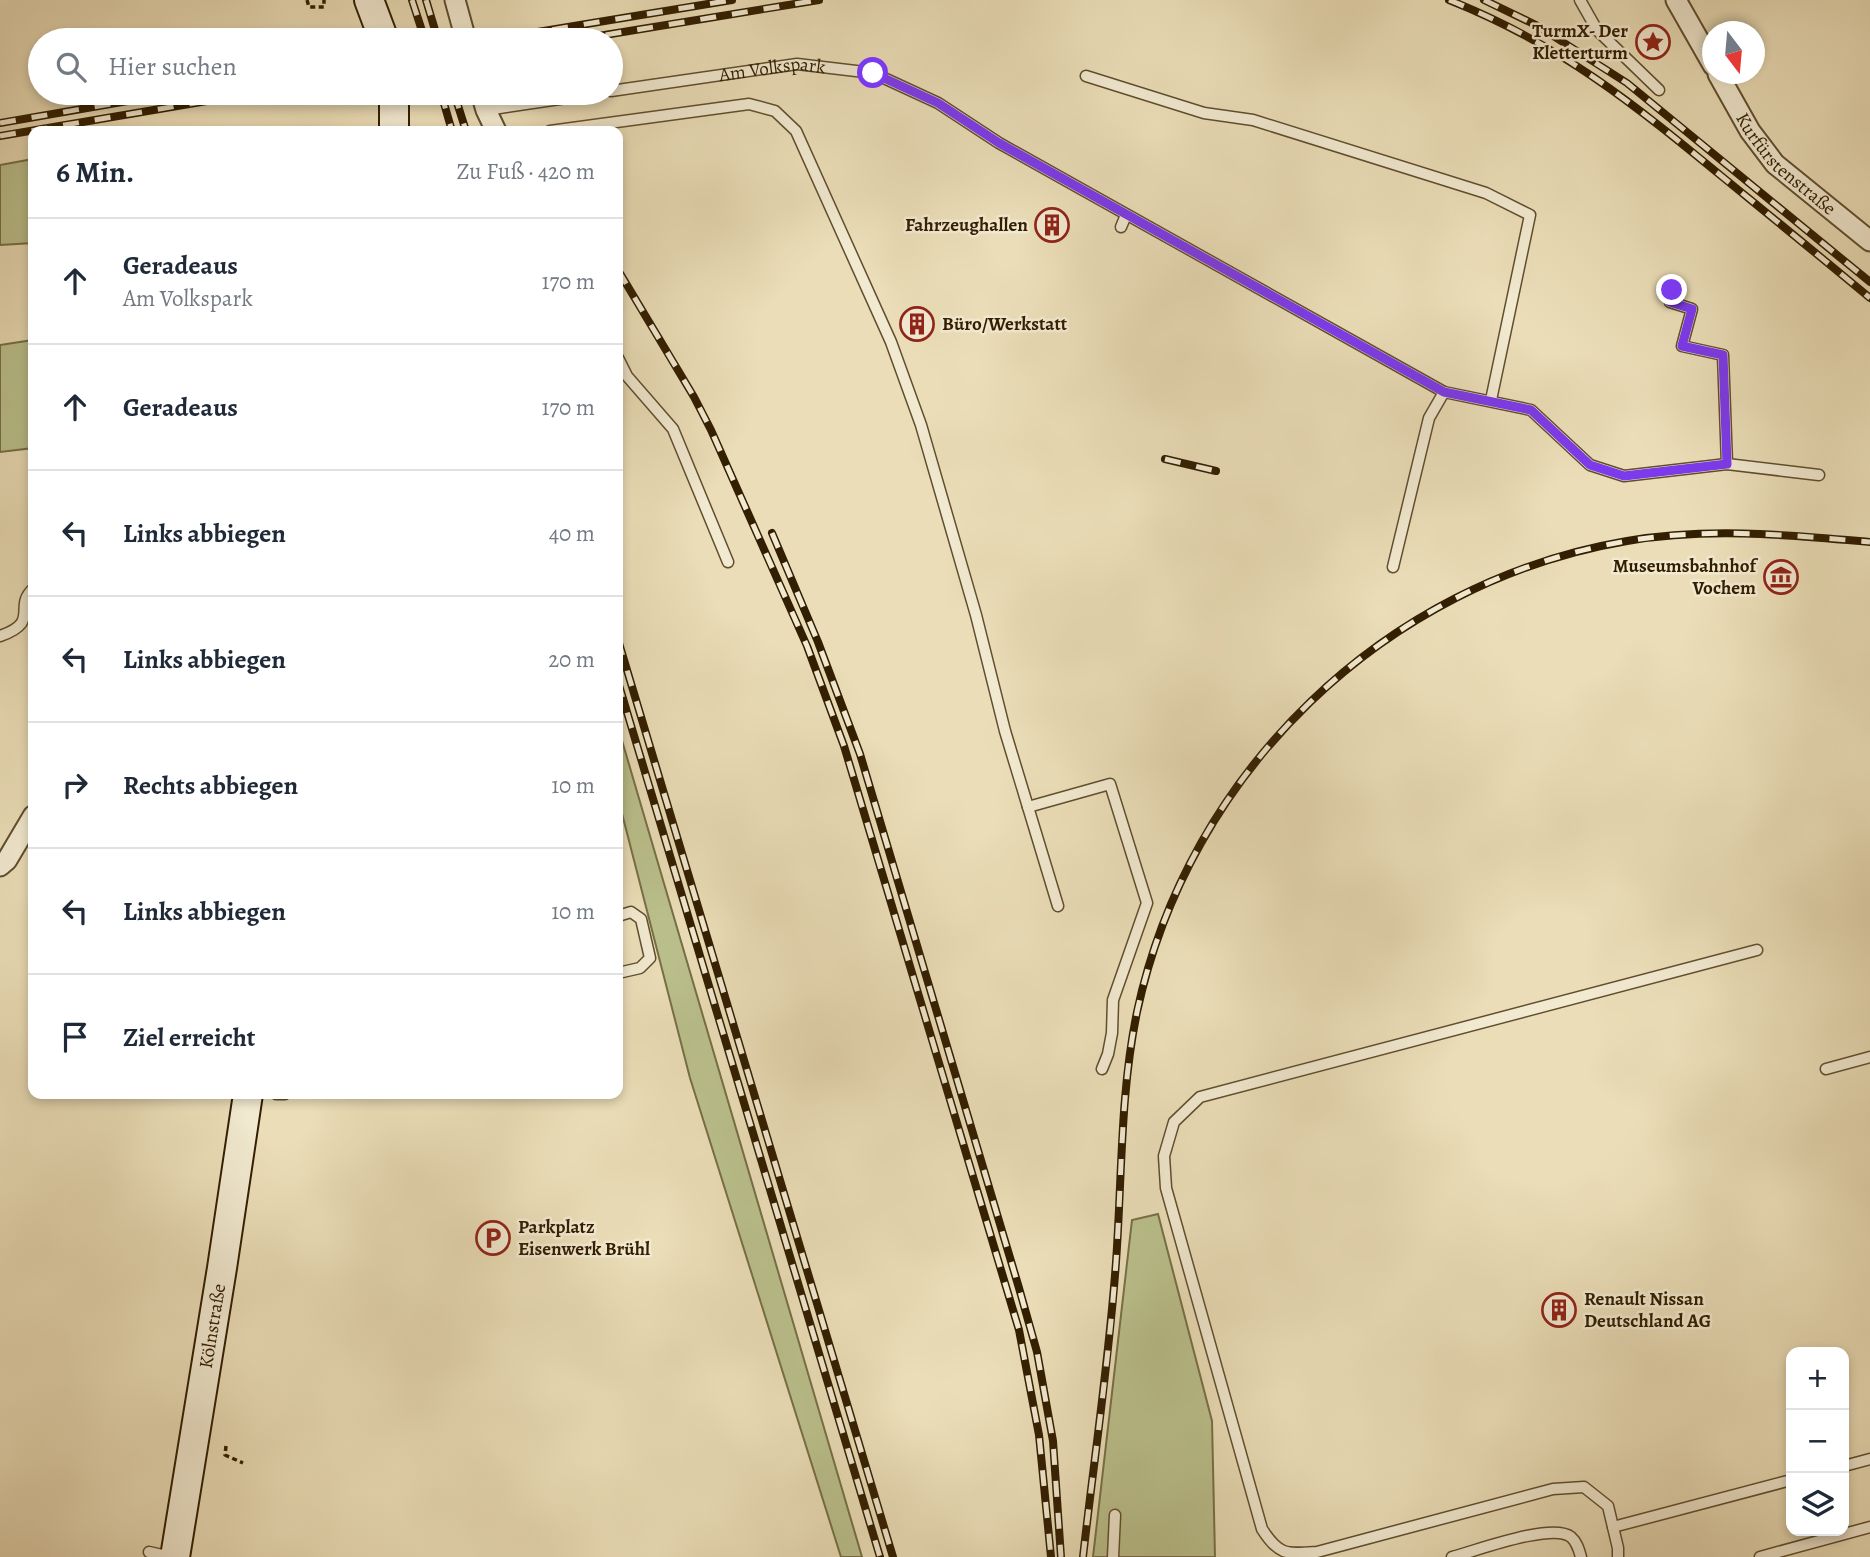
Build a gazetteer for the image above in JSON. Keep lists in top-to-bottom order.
{
  "streets": {
    "main road": ["Kölnstraße"],
    "street": ["Kurfürstenstraße"],
    "lane": ["Am Volkspark"]
  },
  "places": {
    "place": ["TurmX- Der Kletterturm"],
    "building": ["Fahrzeughallen", "Büro/Werkstatt", "Renault Nissan Deutschland AG"],
    "museum": ["Museumsbahnhof Vochem"],
    "parking": ["Parkplatz Eisenwerk Brühl"]
  },
  "north": "bottom",
  "page": {
    "search": "Hier suchen",
    "heading": ["6 Min.", "Zu Fuß · 420 m"],
    "list": [
      ["Geradeaus", "Am Volkspark", "170 m"],
      ["Geradeaus", "170 m"],
      ["Links abbiegen", "40 m"],
      ["Links abbiegen", "20 m"],
      ["Rechts abbiegen", "10 m"],
      ["Links abbiegen", "10 m"],
      "Ziel erreicht"
    ],
    "map_buttons": ["+", "−"]
  }
}
